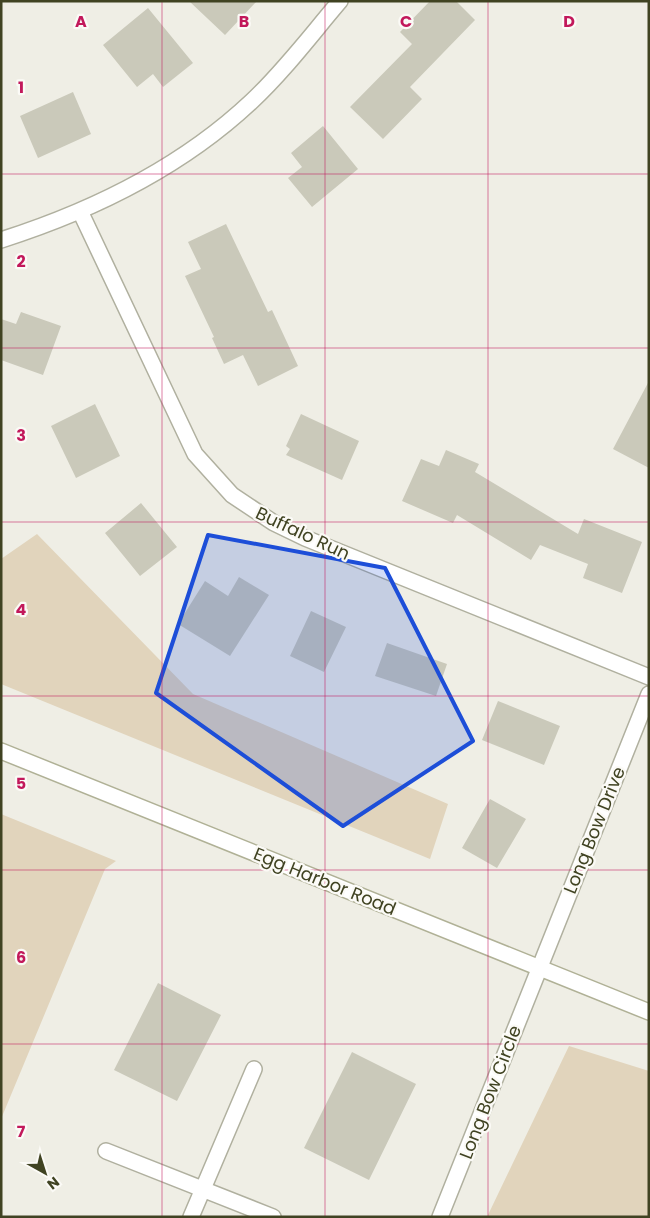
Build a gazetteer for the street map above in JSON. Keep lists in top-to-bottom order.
{
  "streets": {
    "street": [
      "Buffalo Run",
      "Long Bow Drive",
      "Egg Harbor Road",
      "Long Bow Circle"
    ]
  },
  "crossings": [
    ["Long Bow Drive", "Egg Harbor Road"],
    ["Long Bow Drive", "Long Bow Circle"],
    ["Egg Harbor Road", "Long Bow Circle"]
  ],
  "north": "bottom right",
  "grid": {
    "columns": [
      "A",
      "B",
      "C",
      "D"
    ],
    "rows": [
      "1",
      "2",
      "3",
      "4",
      "5",
      "6",
      "7"
    ]
  }
}
